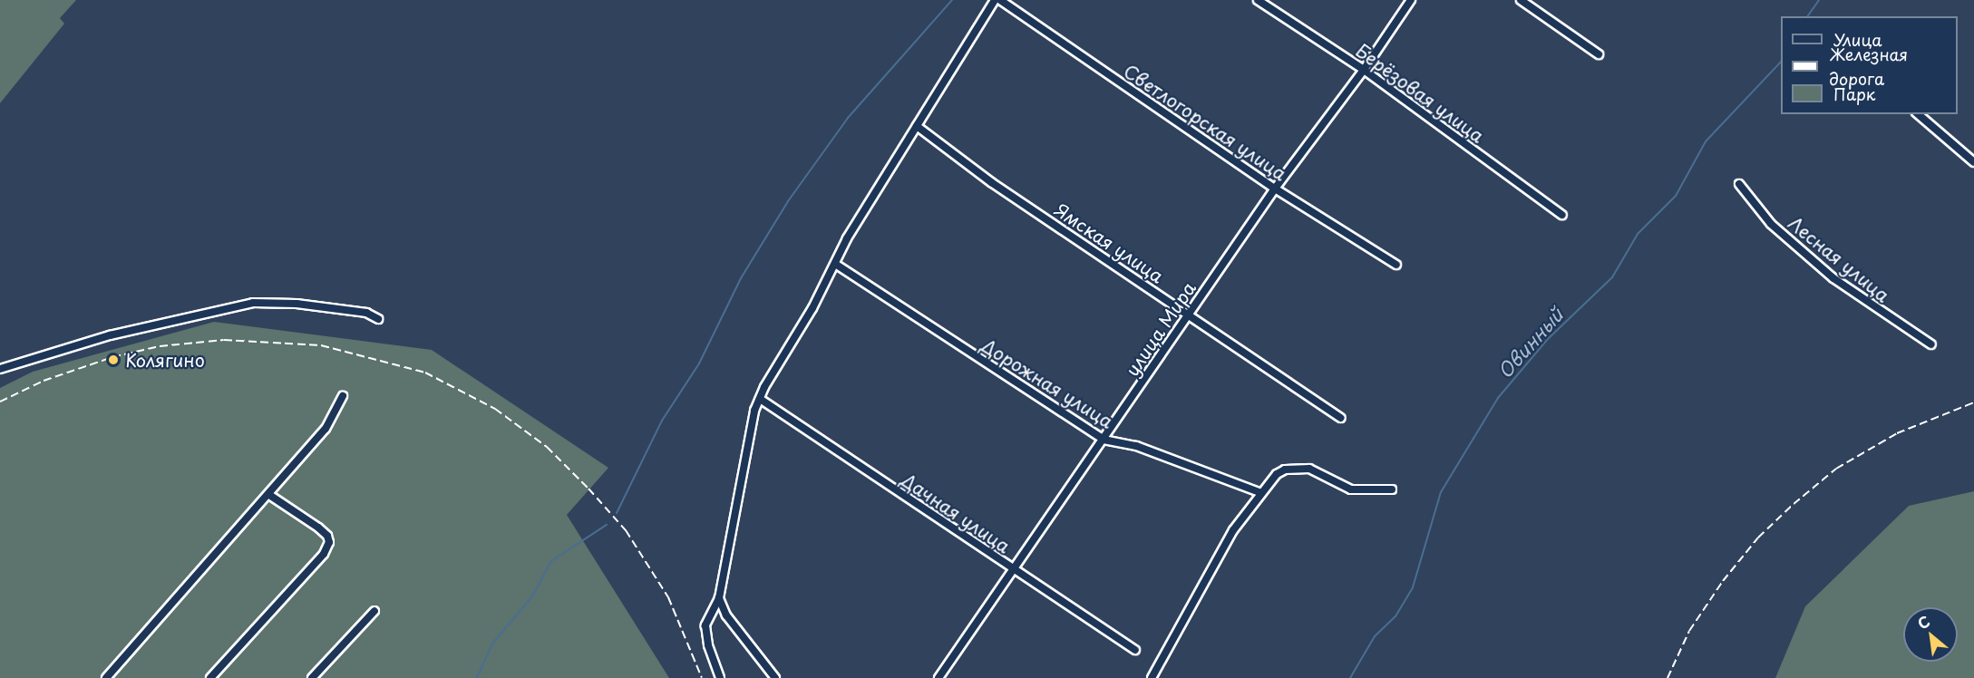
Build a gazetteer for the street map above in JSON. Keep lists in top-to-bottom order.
{
  "streets": {
    "street": [
      "Берёзовая улица",
      "Светлогорская улица",
      "Ямская улица",
      "Лесная улица",
      "улица Мира",
      "Дорожная улица",
      "Дачная улица"
    ]
  },
  "crossings": [
    ["Берёзовая улица", "улица Мира"],
    ["Светлогорская улица", "улица Мира"],
    ["Ямская улица", "улица Мира"],
    ["улица Мира", "Дорожная улица"],
    ["улица Мира", "Дачная улица"]
  ],
  "water": ["Овинный"],
  "places": ["Колягино"],
  "legend": ["Улица", "Железная дорога", "Парк"],
  "north": "top left"
}
